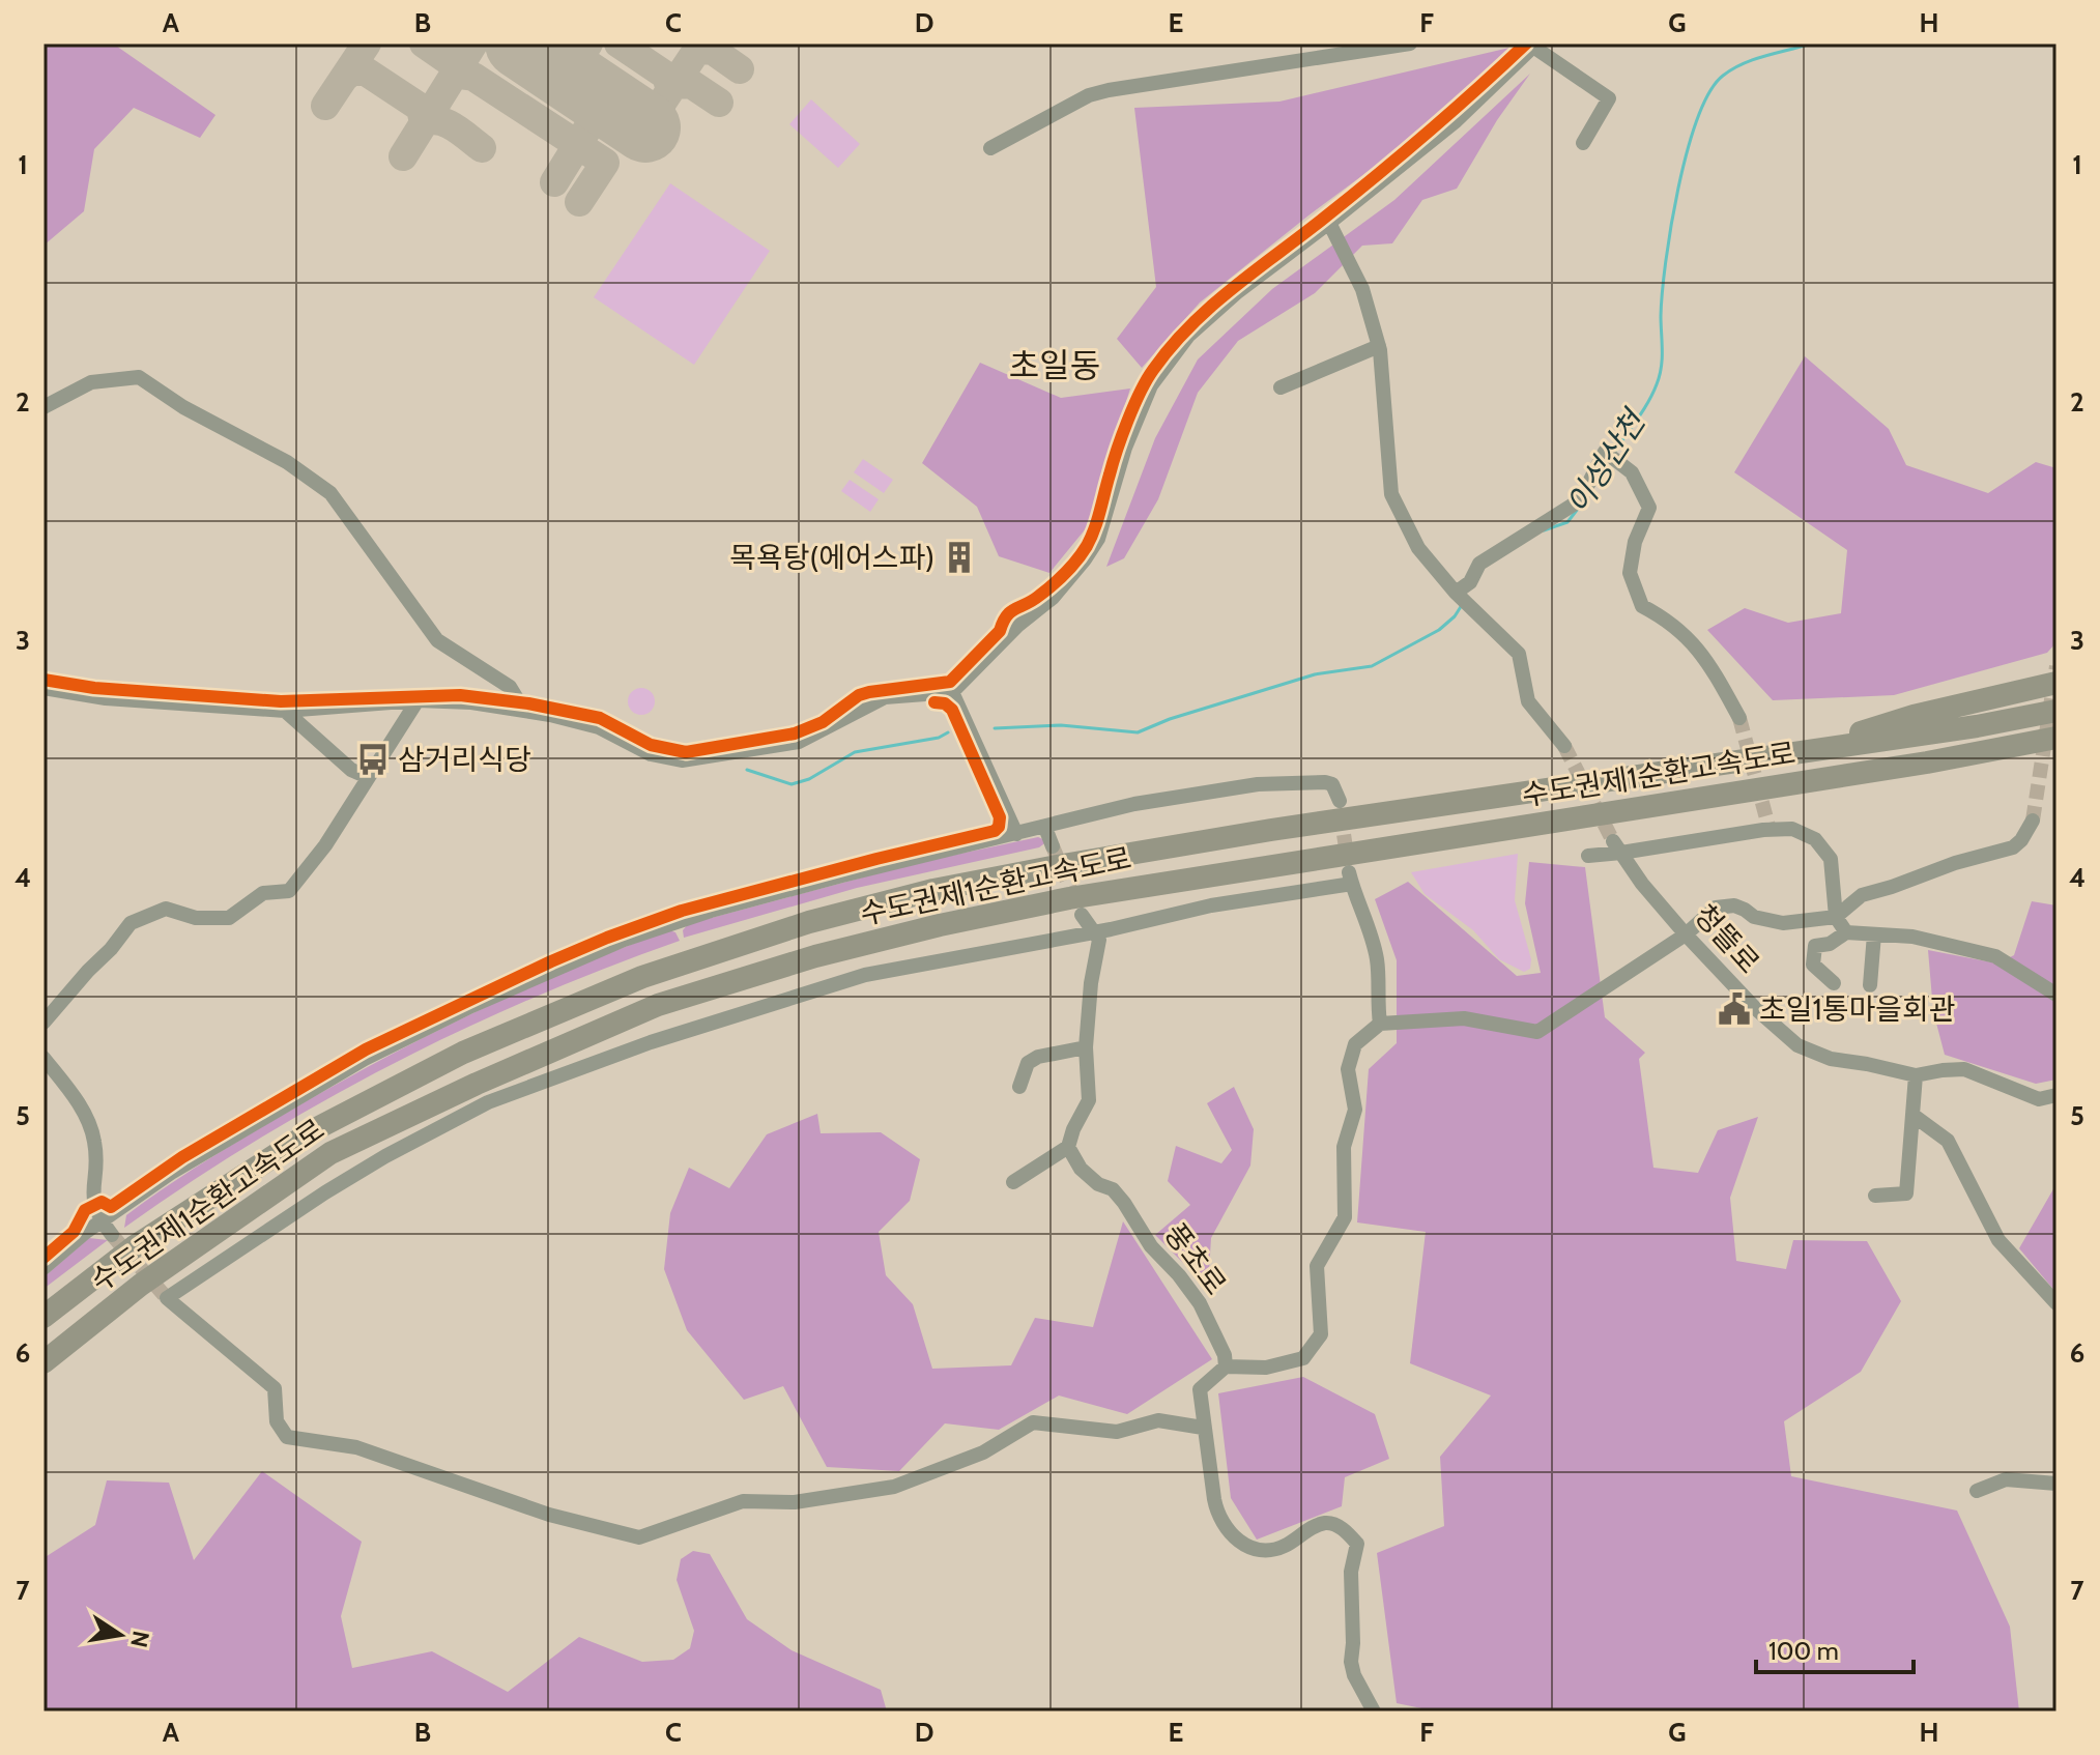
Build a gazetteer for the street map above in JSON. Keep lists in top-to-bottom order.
{
  "streets": {
    "highway": ["수도권제1순환고속도로"],
    "street": ["청뜰로", "풍초로"]
  },
  "districts": ["초일동"],
  "water": ["이성산천"],
  "places": {
    "building": ["목욕탕(에어스파)"],
    "bus stop": ["삼거리식당"],
    "public building": ["초일1통마을회관"]
  },
  "scale_bar": "100 m",
  "north": "right",
  "grid": {
    "columns": [
      "A",
      "B",
      "C",
      "D",
      "E",
      "F",
      "G",
      "H"
    ],
    "rows": [
      "1",
      "2",
      "3",
      "4",
      "5",
      "6",
      "7"
    ]
  }
}
